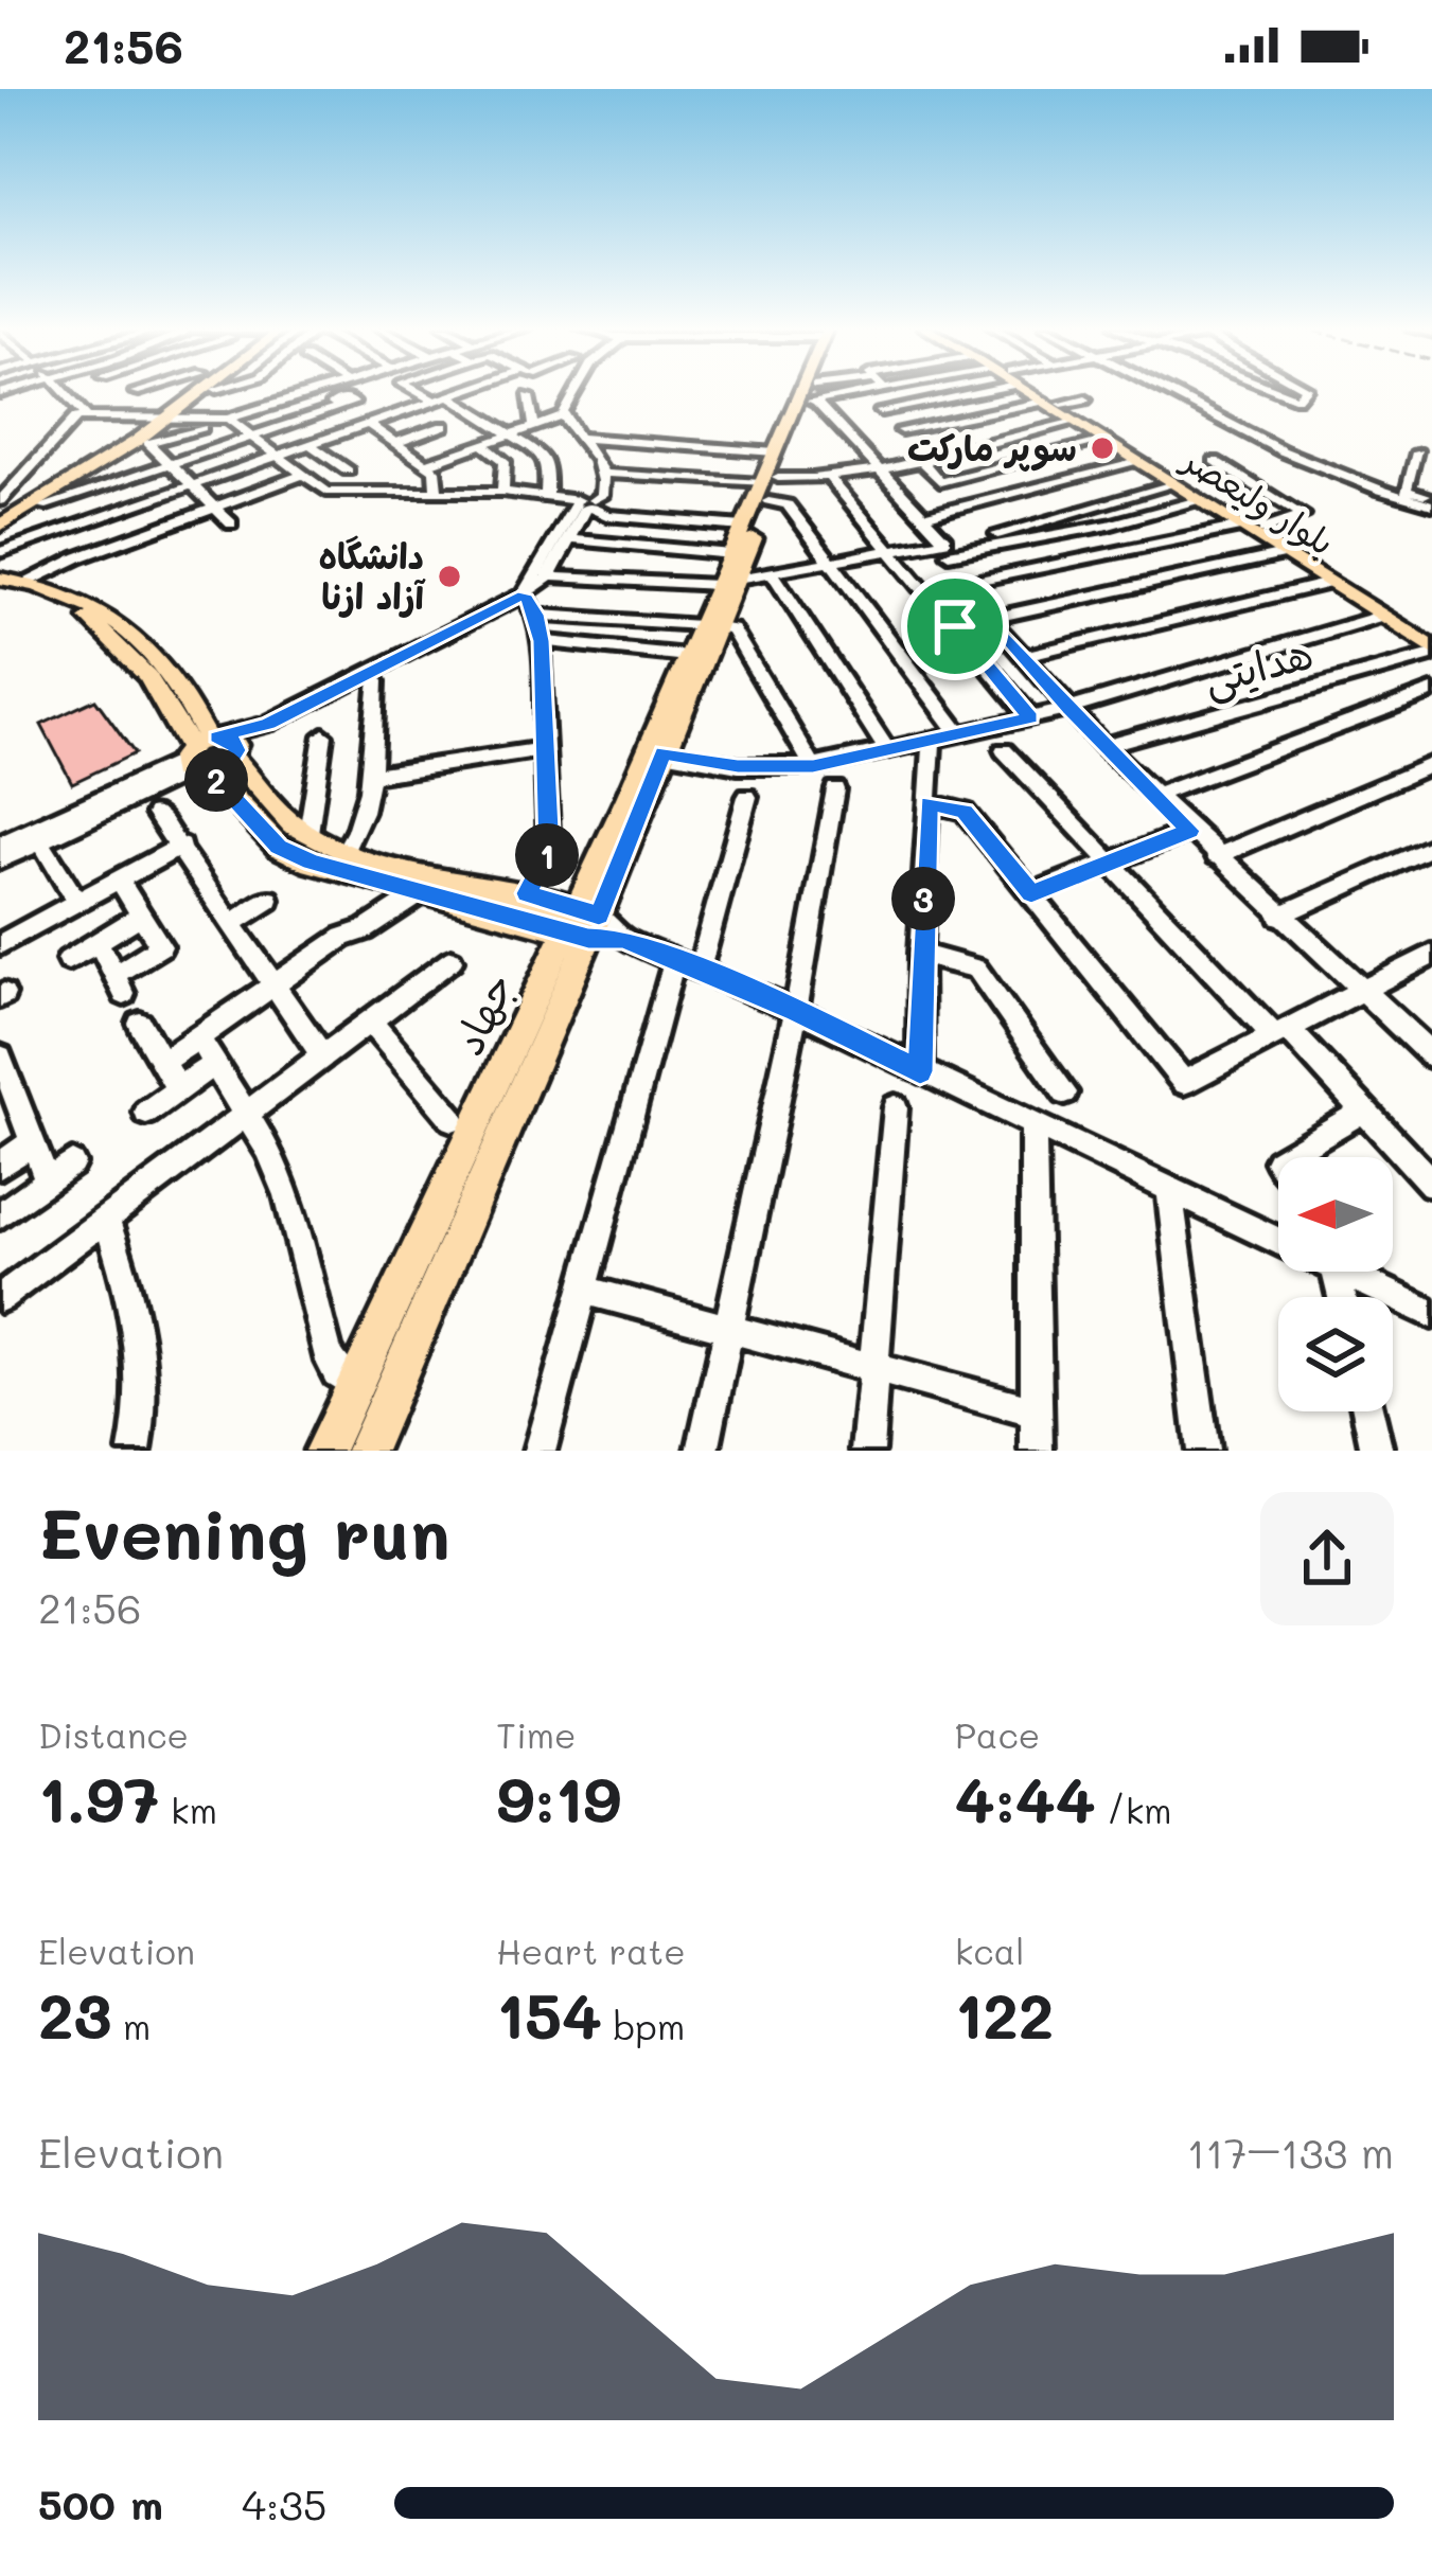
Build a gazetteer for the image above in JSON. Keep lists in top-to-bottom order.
{
  "streets": {
    "main road": ["بلوار ولیعصر", "جهاد"],
    "street": ["هدایتی"]
  },
  "crossings": [
    ["بلوار ولیعصر", "هدایتی"]
  ],
  "places": ["سوپر مارکت", "دانشگاه آزاد ازنا"],
  "north": "left",
  "page": {
    "status": "21:56",
    "pins": ["2", "1", "3"],
    "heading": ["Evening run", "21:56"],
    "stats": [
      ["Distance", "1.97 km"],
      ["Time", "9:19"],
      ["Pace", "4:44 /km"],
      ["Elevation", "23 m"],
      ["Heart rate", "154 bpm"],
      ["kcal", "122"]
    ],
    "chart": ["Elevation", "117–133 m"],
    "list": [
      {
        "name": "500 m",
        "note": "4:35"
      }
    ]
  }
}
